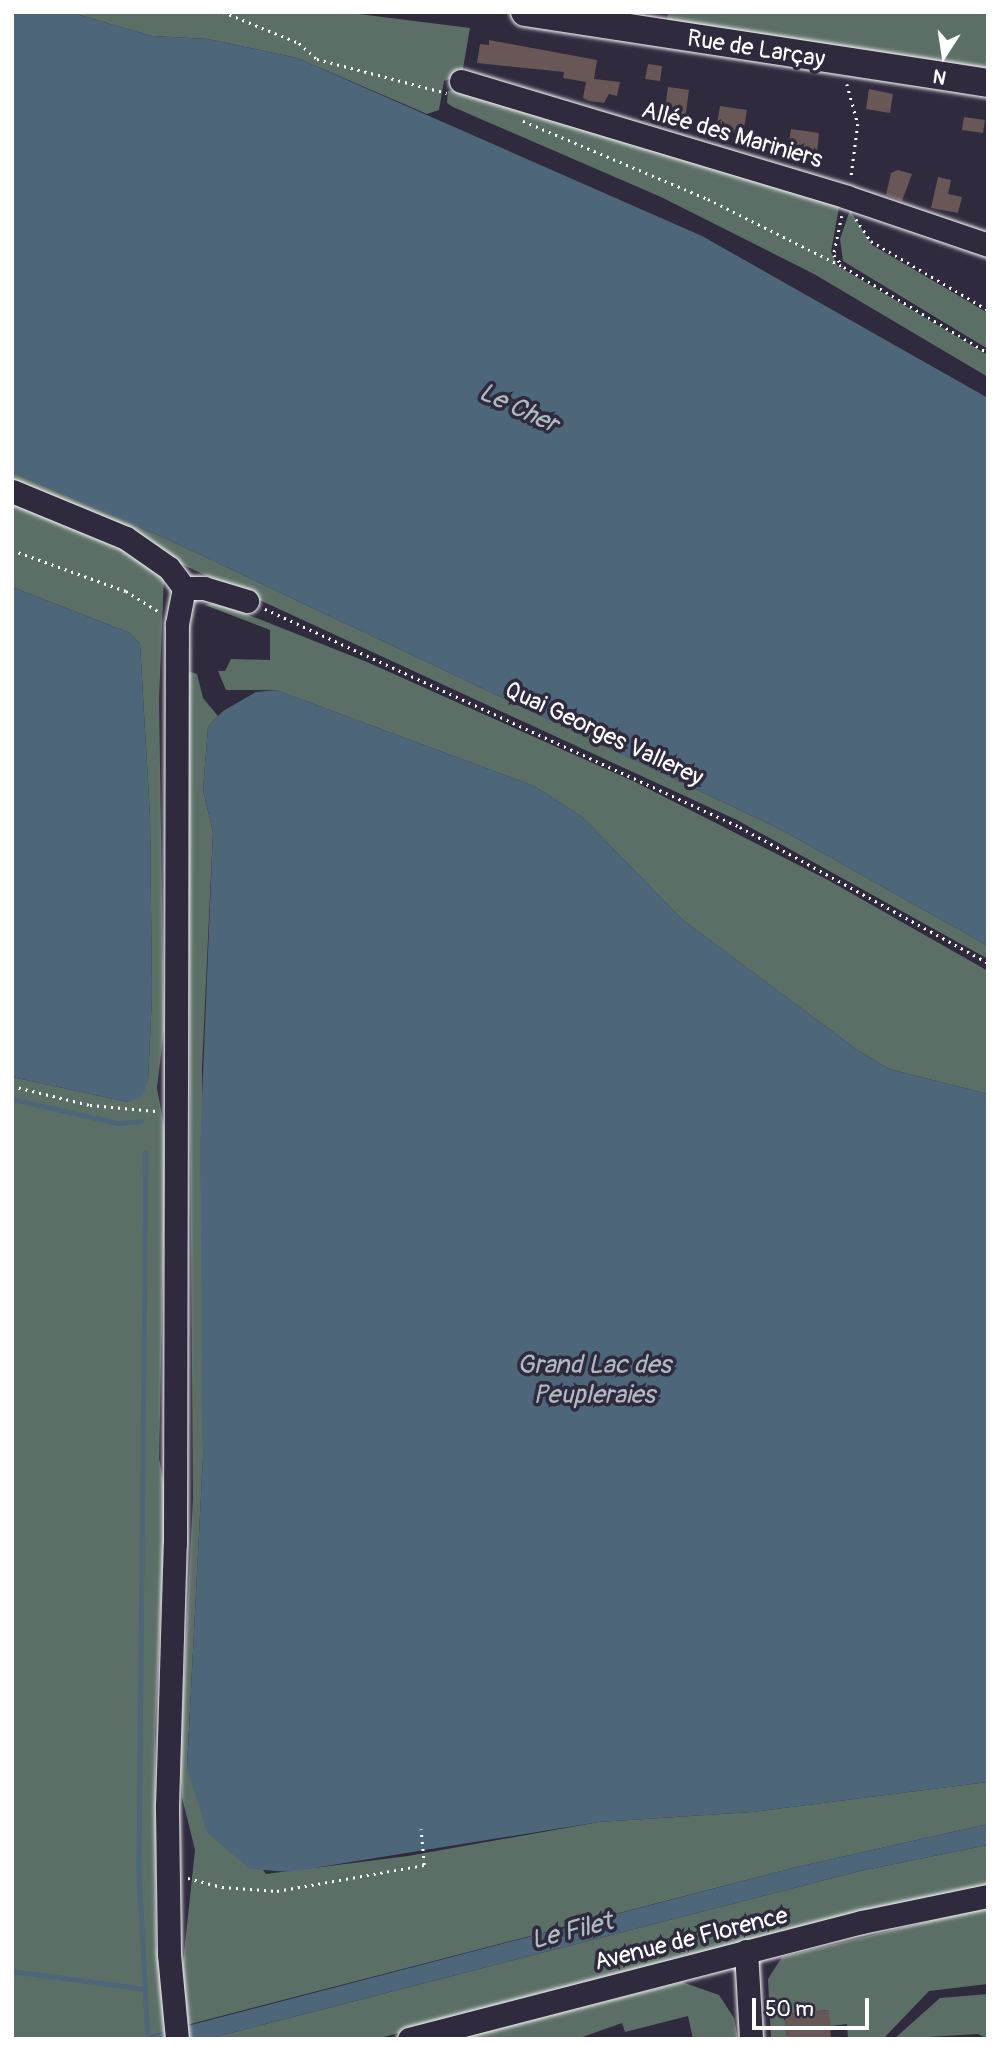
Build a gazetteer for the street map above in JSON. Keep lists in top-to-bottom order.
{
  "streets": {
    "main road": ["Rue de Larçay"],
    "street": ["Allée des Mariniers", "Avenue de Florence"],
    "path": ["Quai Georges Vallerey"]
  },
  "water": ["Le Cher", "Grand Lac des Peupleraies", "Le Filet"],
  "scale_bar": "50 m",
  "north": "bottom"
}
